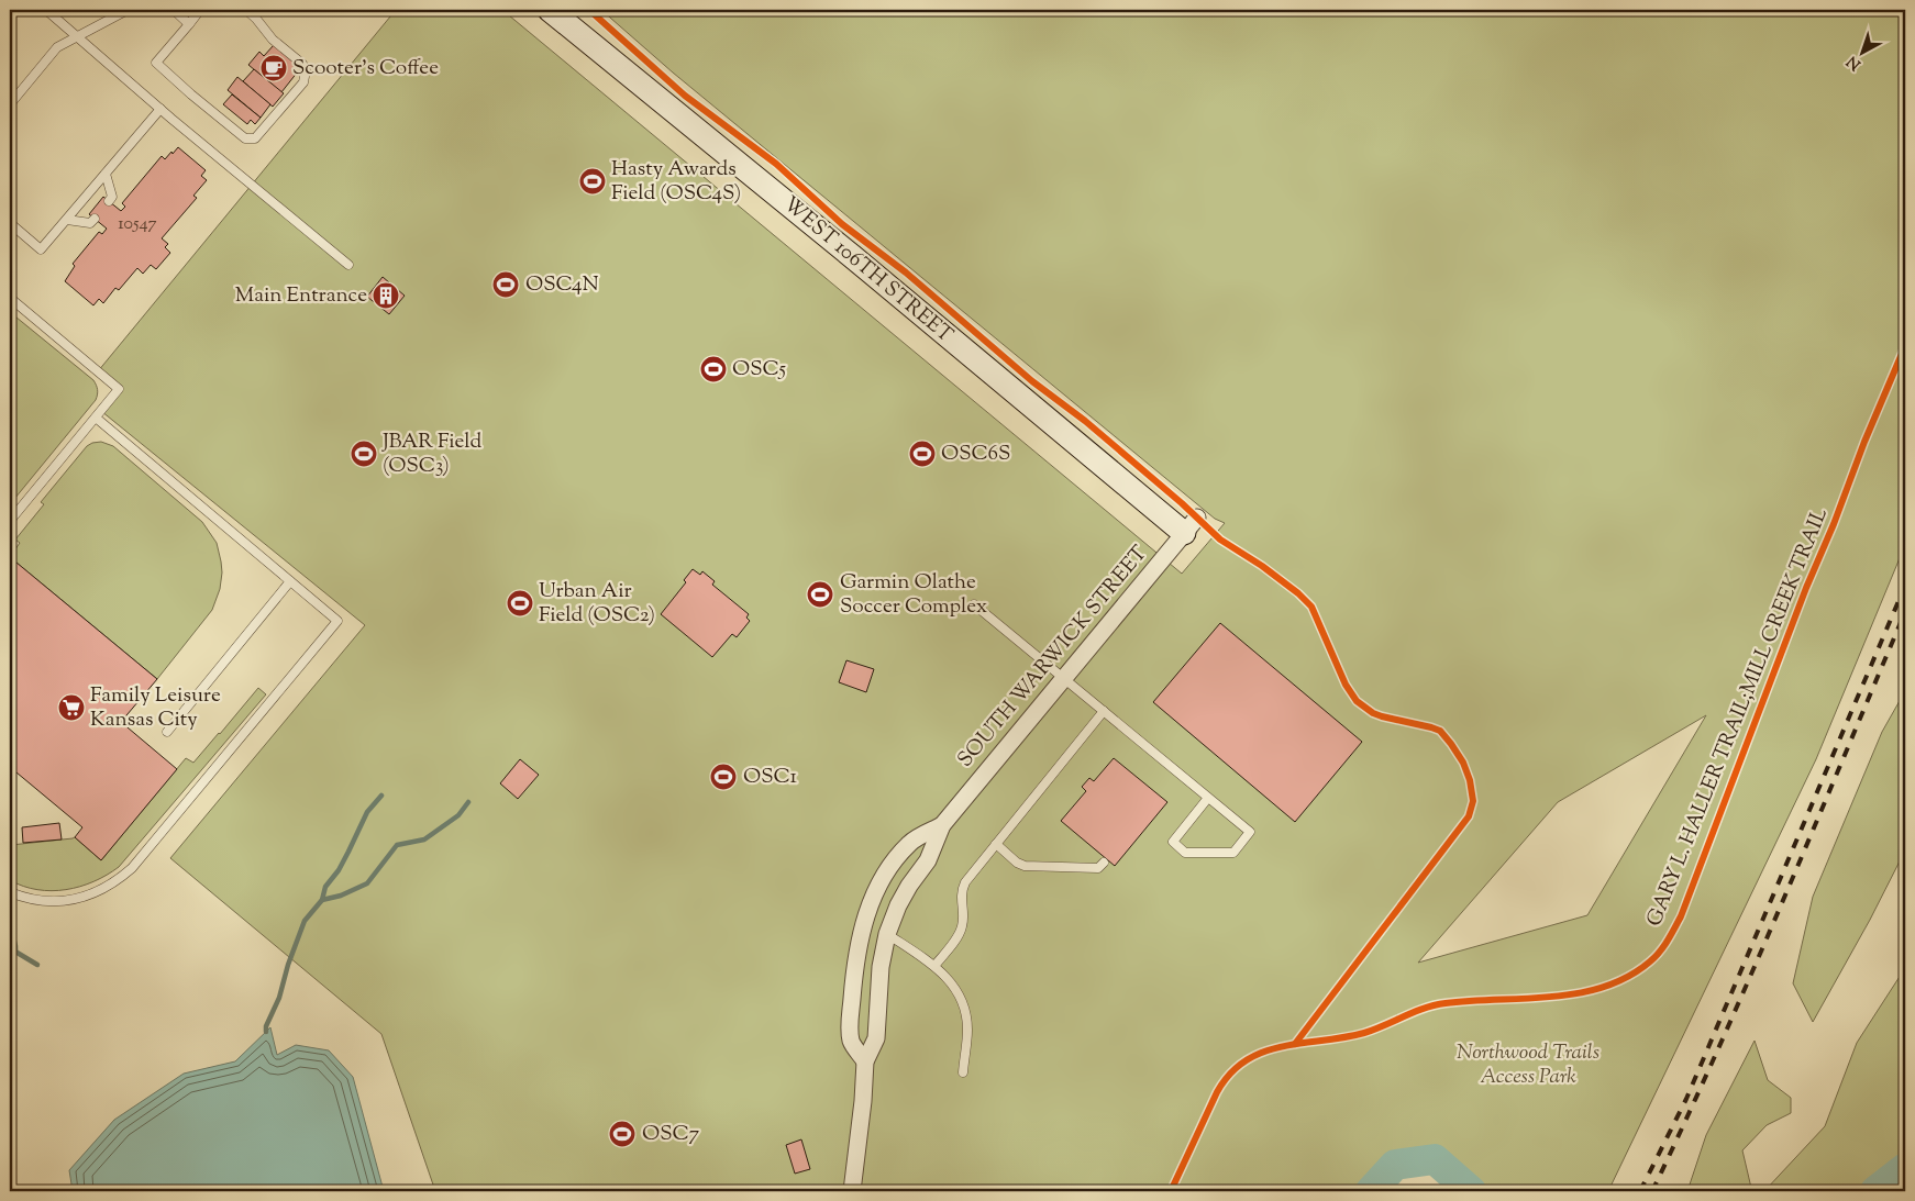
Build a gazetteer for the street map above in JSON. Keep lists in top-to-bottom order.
{
  "streets": {
    "street": ["WEST 106TH STREET", "SOUTH WARWICK STREET"],
    "cycle path": ["GARY L. HALLER TRAIL;MILL CREEK TRAIL"]
  },
  "crossings": [
    ["WEST 106TH STREET", "SOUTH WARWICK STREET"]
  ],
  "parks": ["Northwood Trails Access Park"],
  "places": {
    "cafe": ["Scooter's Coffee"],
    "sports": [
      "Hasty Awards Field (OSC4S)",
      "OSC4N",
      "OSC5",
      "JBAR Field (OSC3)",
      "OSC6S",
      "Garmin Olathe Soccer Complex",
      "Urban Air Field (OSC2)",
      "OSC1",
      "OSC7"
    ],
    "building": ["Main Entrance"],
    "supermarket": ["Family Leisure Kansas City"]
  },
  "house_numbers": ["10547"],
  "north": "bottom left"
}
